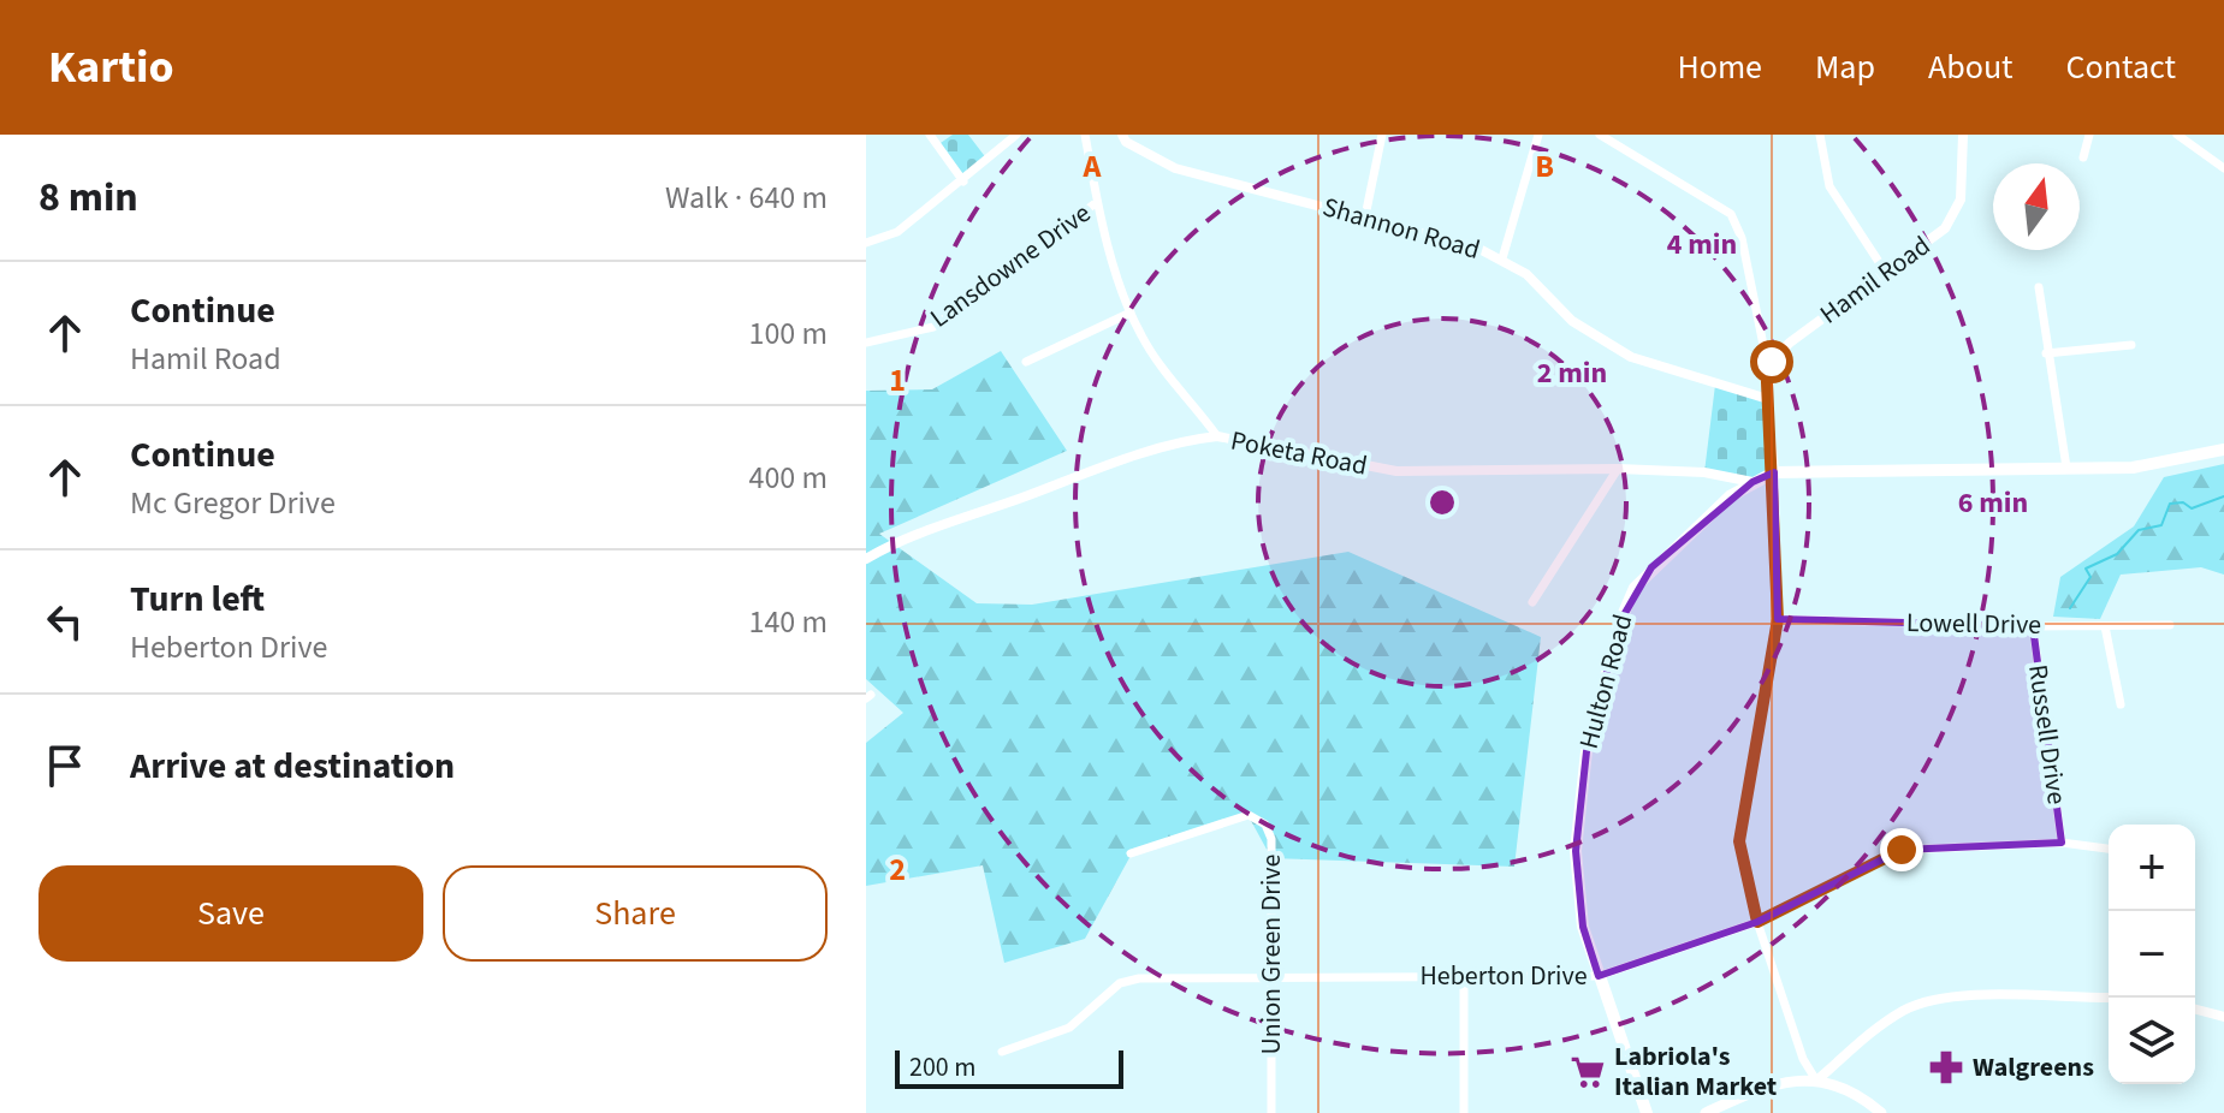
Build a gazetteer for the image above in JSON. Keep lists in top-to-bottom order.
{
  "streets": {
    "main road": ["Hulton Road"],
    "street": [
      "Shannon Road",
      "Lansdowne Drive",
      "Hamil Road",
      "Poketa Road",
      "Lowell Drive",
      "Russell Drive",
      "Union Green Drive",
      "Heberton Drive"
    ]
  },
  "crossings": [
    ["Poketa Road", "Hulton Road"],
    ["Lowell Drive", "Russell Drive"],
    ["Hulton Road", "Heberton Drive"],
    ["Russell Drive", "Heberton Drive"],
    ["Union Green Drive", "Heberton Drive"]
  ],
  "places": {
    "pharmacy": ["Walgreens"],
    "supermarket": ["Labriola's Italian Market"]
  },
  "scale_bar": "200 m",
  "north": "top",
  "page": {
    "header": "Kartio",
    "nav": [
      "Home",
      "Map",
      "About",
      "Contact"
    ],
    "heading": ["8 min", "Walk · 640 m"],
    "list": [
      ["Continue", "Hamil Road", "100 m"],
      ["Continue", "Mc Gregor Drive", "400 m"],
      ["Turn left", "Heberton Drive", "140 m"],
      "Arrive at destination"
    ],
    "map_buttons": ["+", "−"],
    "buttons": ["Save", "Share"],
    "scale": "200 m"
  },
  "grid": {
    "columns": ["A", "B"],
    "rows": ["1", "2"]
  },
  "rings": ["4 min", "2 min", "6 min"]
}
